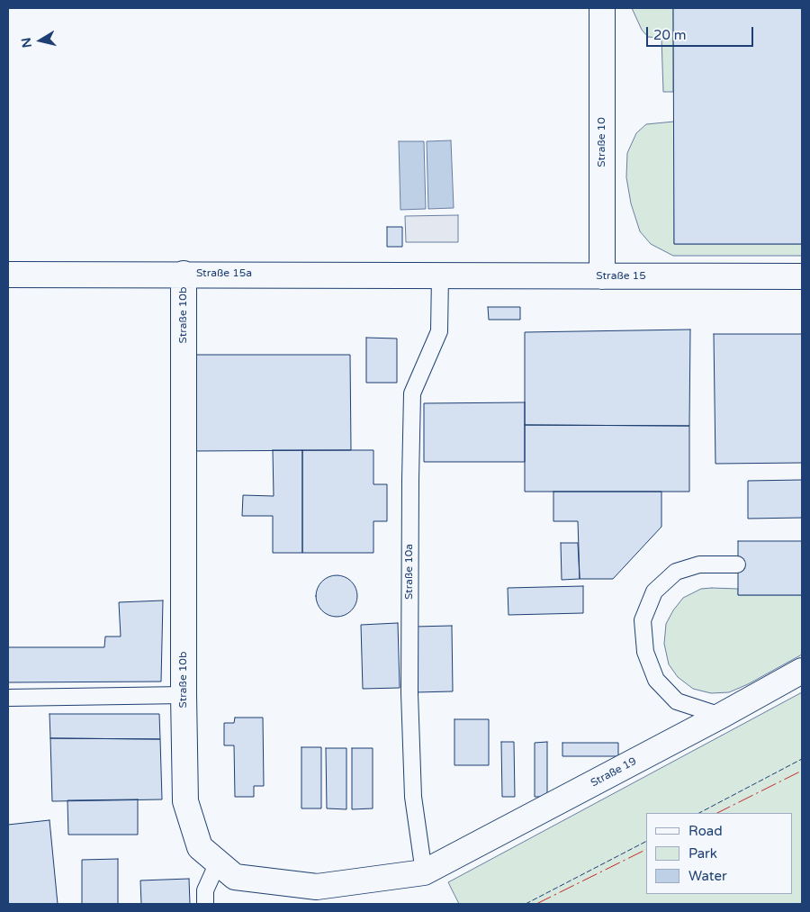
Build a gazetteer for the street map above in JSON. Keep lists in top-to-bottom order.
{
  "streets": {
    "street": [
      "Straße 10",
      "Straße 15a",
      "Straße 15",
      "Straße 10b",
      "Straße 19"
    ],
    "lane": ["Straße 10a"]
  },
  "crossings": [
    ["Straße 10", "Straße 15"],
    ["Straße 15a", "Straße 15"],
    ["Straße 15a", "Straße 10b"],
    ["Straße 15a", "Straße 10a"],
    ["Straße 15", "Straße 10a"],
    ["Straße 10b", "Straße 10a"],
    ["Straße 10b", "Straße 19"],
    ["Straße 10a", "Straße 19"]
  ],
  "legend": ["Road", "Park", "Water"],
  "scale_bar": "20 m",
  "north": "left"
}
